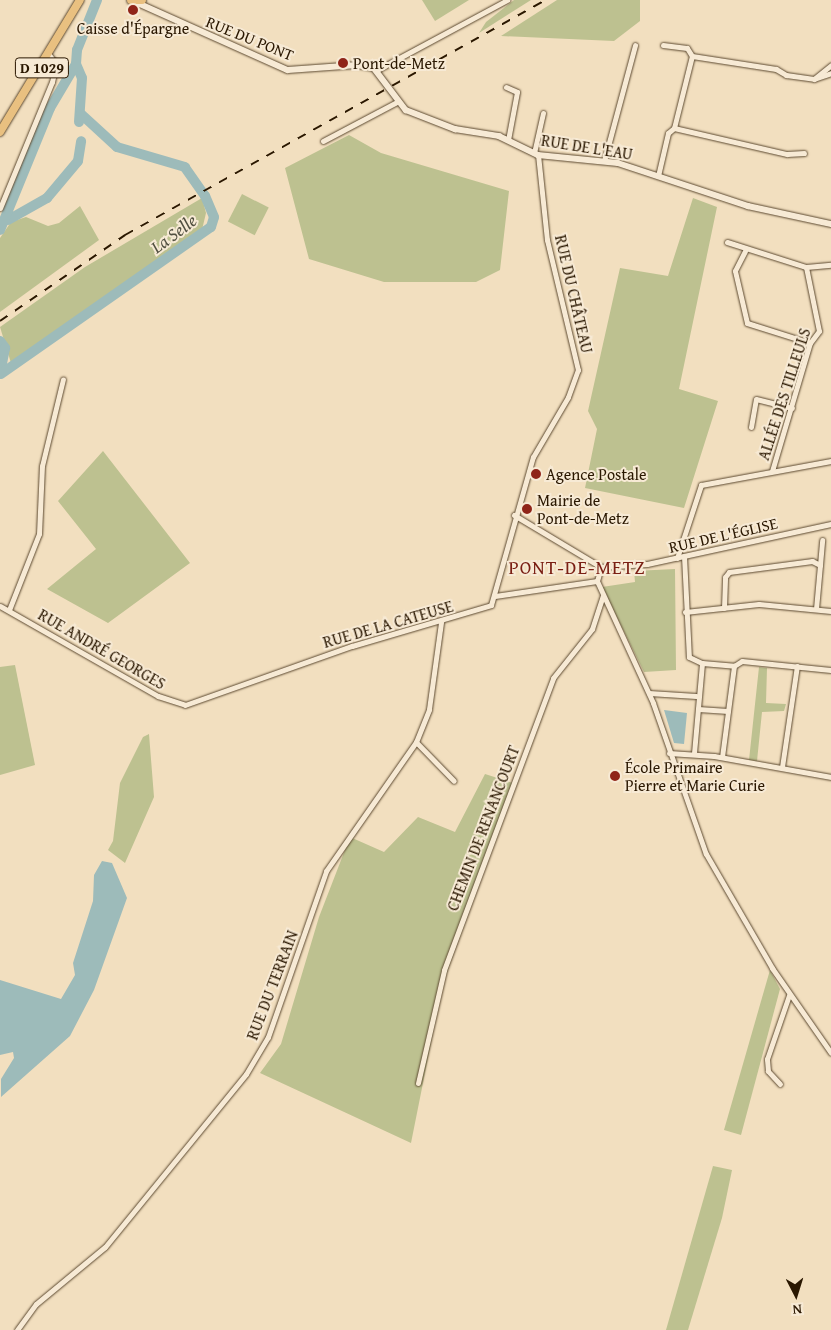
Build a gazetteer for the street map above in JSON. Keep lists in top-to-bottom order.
{
  "streets": {
    "main road": ["D 1029"],
    "street": [
      "RUE DU PONT",
      "RUE DE L'EAU",
      "RUE DU CHÂTEAU",
      "ALLÉE DES TILLEULS",
      "RUE DE L'ÉGLISE",
      "RUE DE LA CATEUSE",
      "RUE ANDRÉ GEORGES",
      "CHEMIN DE RENANCOURT",
      "RUE DU TERRAIN"
    ]
  },
  "crossings": [
    ["RUE DU PONT", "RUE DE L'EAU"],
    ["RUE DE L'EAU", "RUE DU CHÂTEAU"],
    ["RUE DU CHÂTEAU", "RUE DE LA CATEUSE"],
    ["RUE DE LA CATEUSE", "RUE ANDRÉ GEORGES"],
    ["RUE DE LA CATEUSE", "RUE DU TERRAIN"]
  ],
  "districts": ["PONT-DE-METZ"],
  "water": ["La Selle"],
  "places": [
    "Caisse d'Épargne",
    "Pont-de-Metz",
    "Agence Postale",
    "Mairie de Pont-de-Metz",
    "École Primaire Pierre et Marie Curie"
  ],
  "north": "bottom"
}
